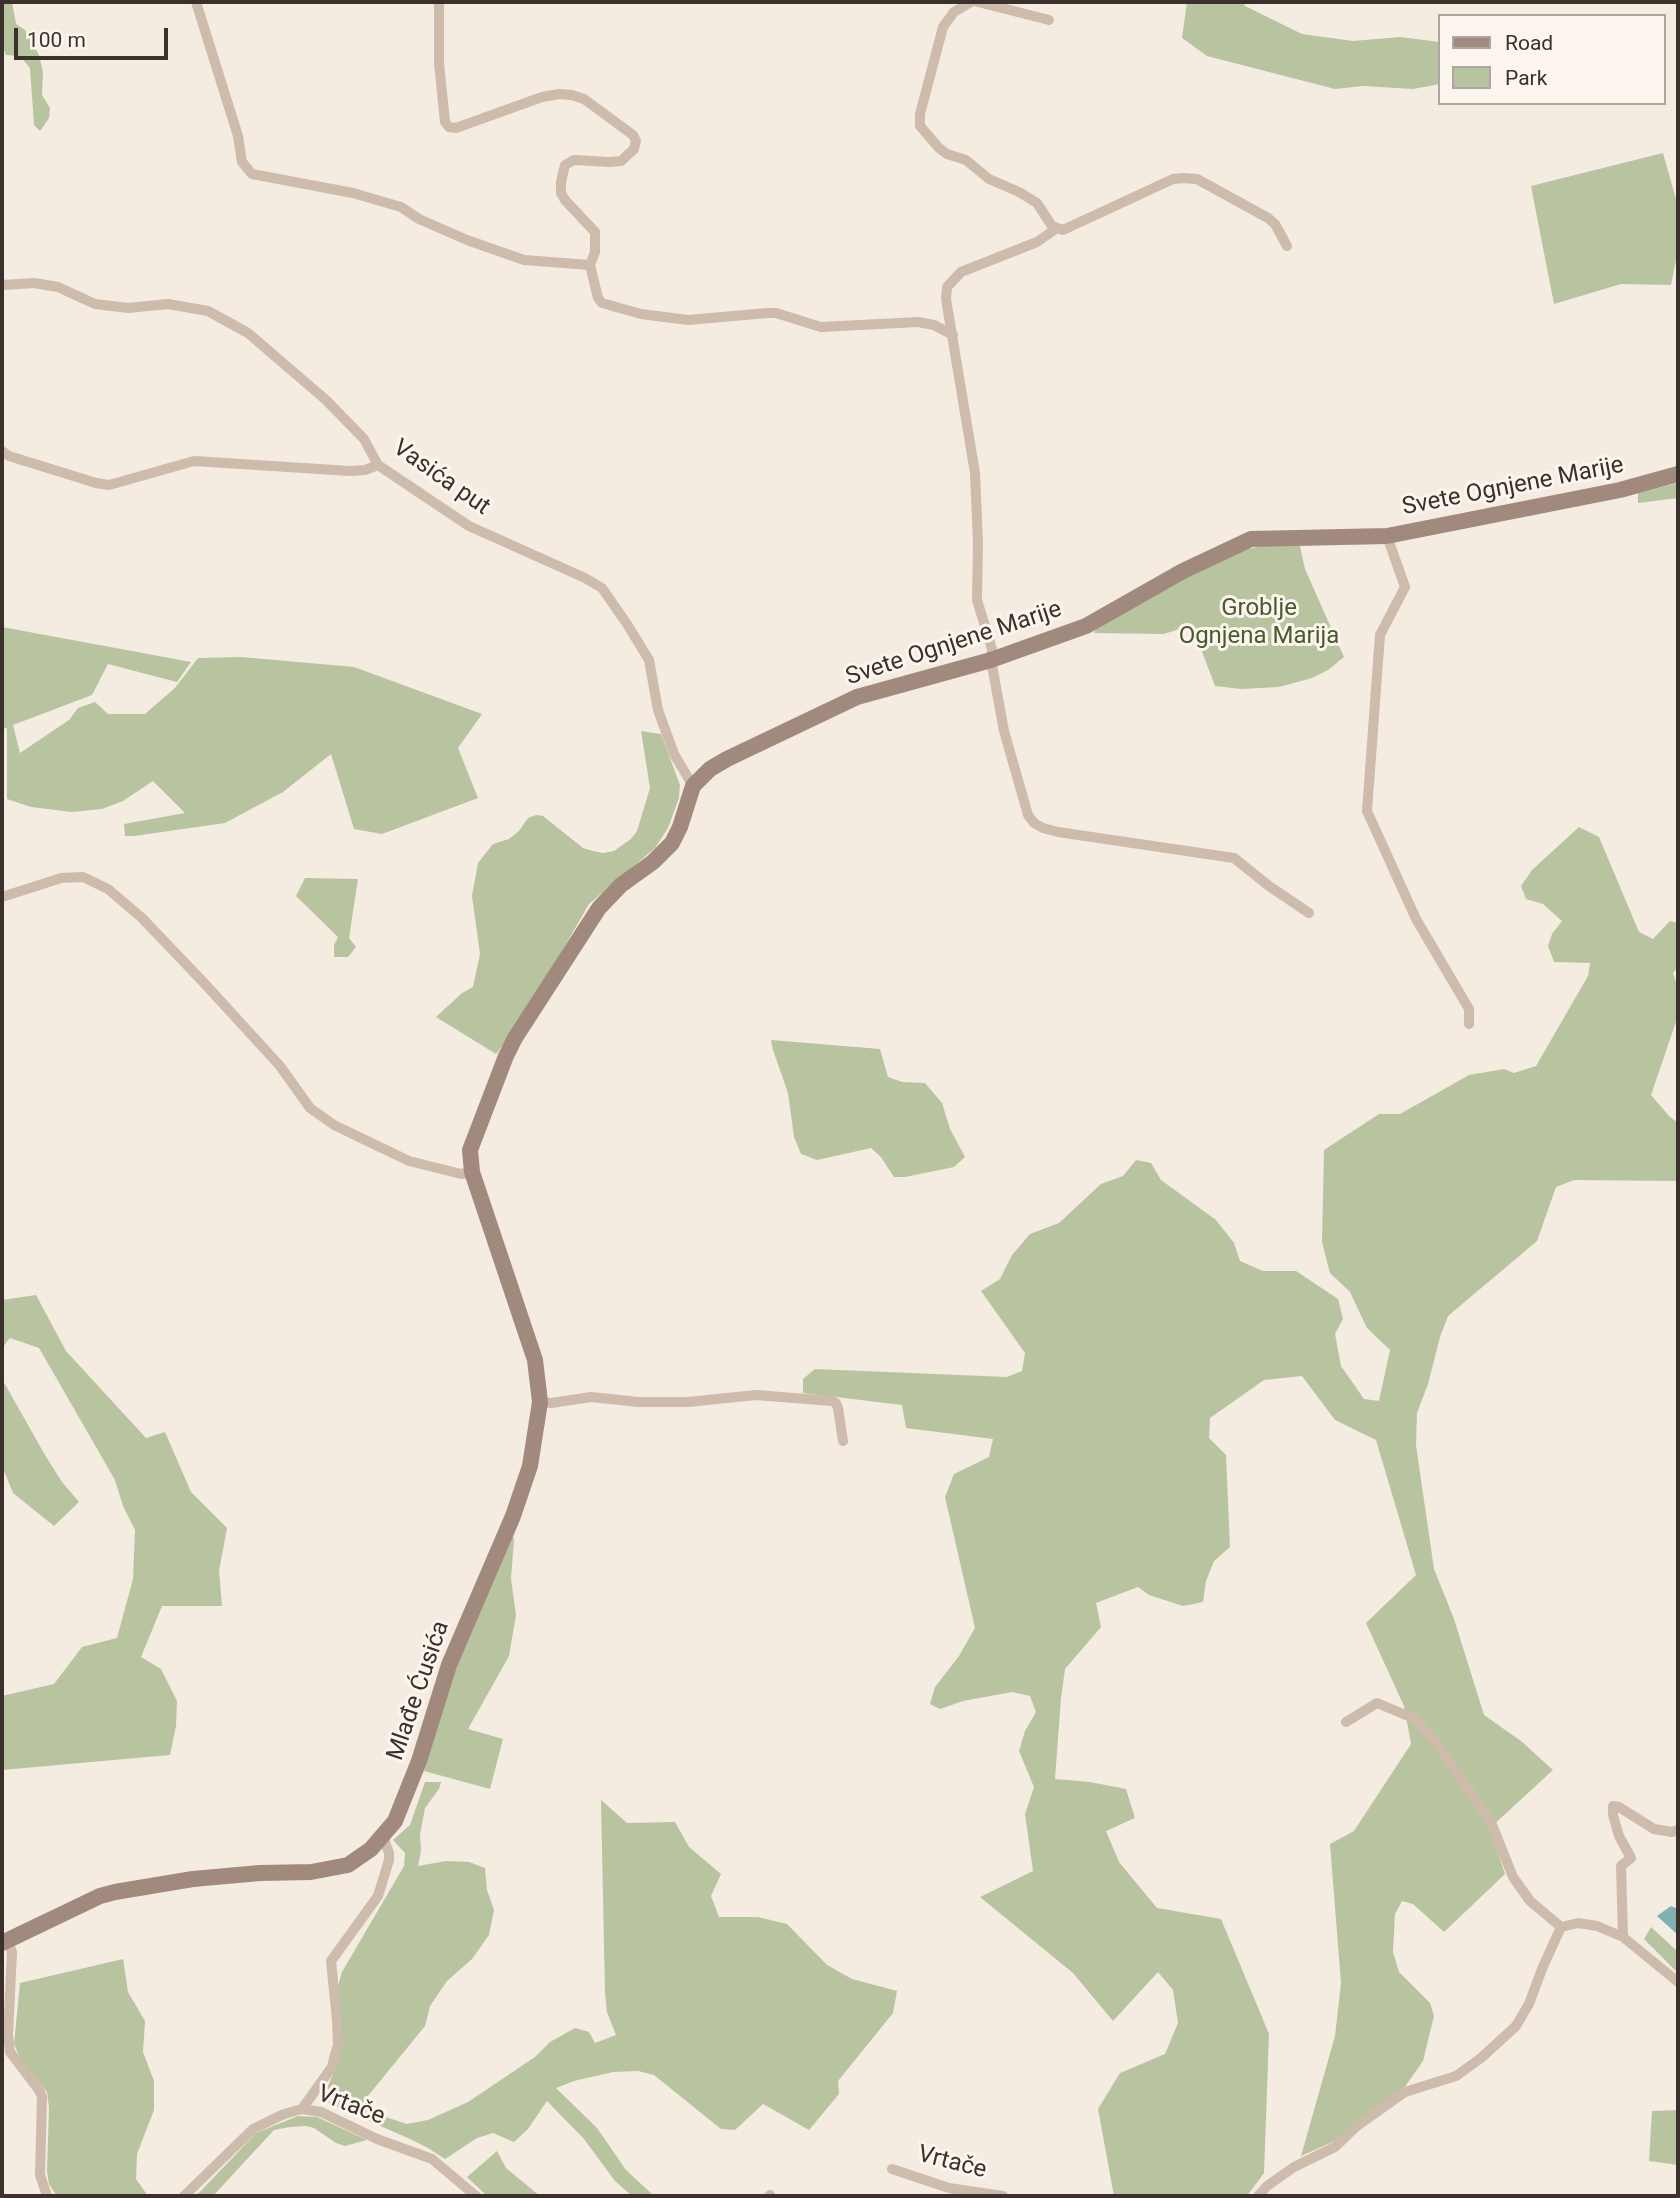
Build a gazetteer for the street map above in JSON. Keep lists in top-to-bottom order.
{
  "streets": {
    "street": [
      "Vasića put",
      "Svete Ognjene Marije",
      "Mlađe Ćusića",
      "Vrtače"
    ]
  },
  "crossings": [
    ["Vasića put", "Svete Ognjene Marije"]
  ],
  "parks": ["Groblje Ognjena Marija"],
  "legend": ["Road", "Park"],
  "scale_bar": "100 m"
}
